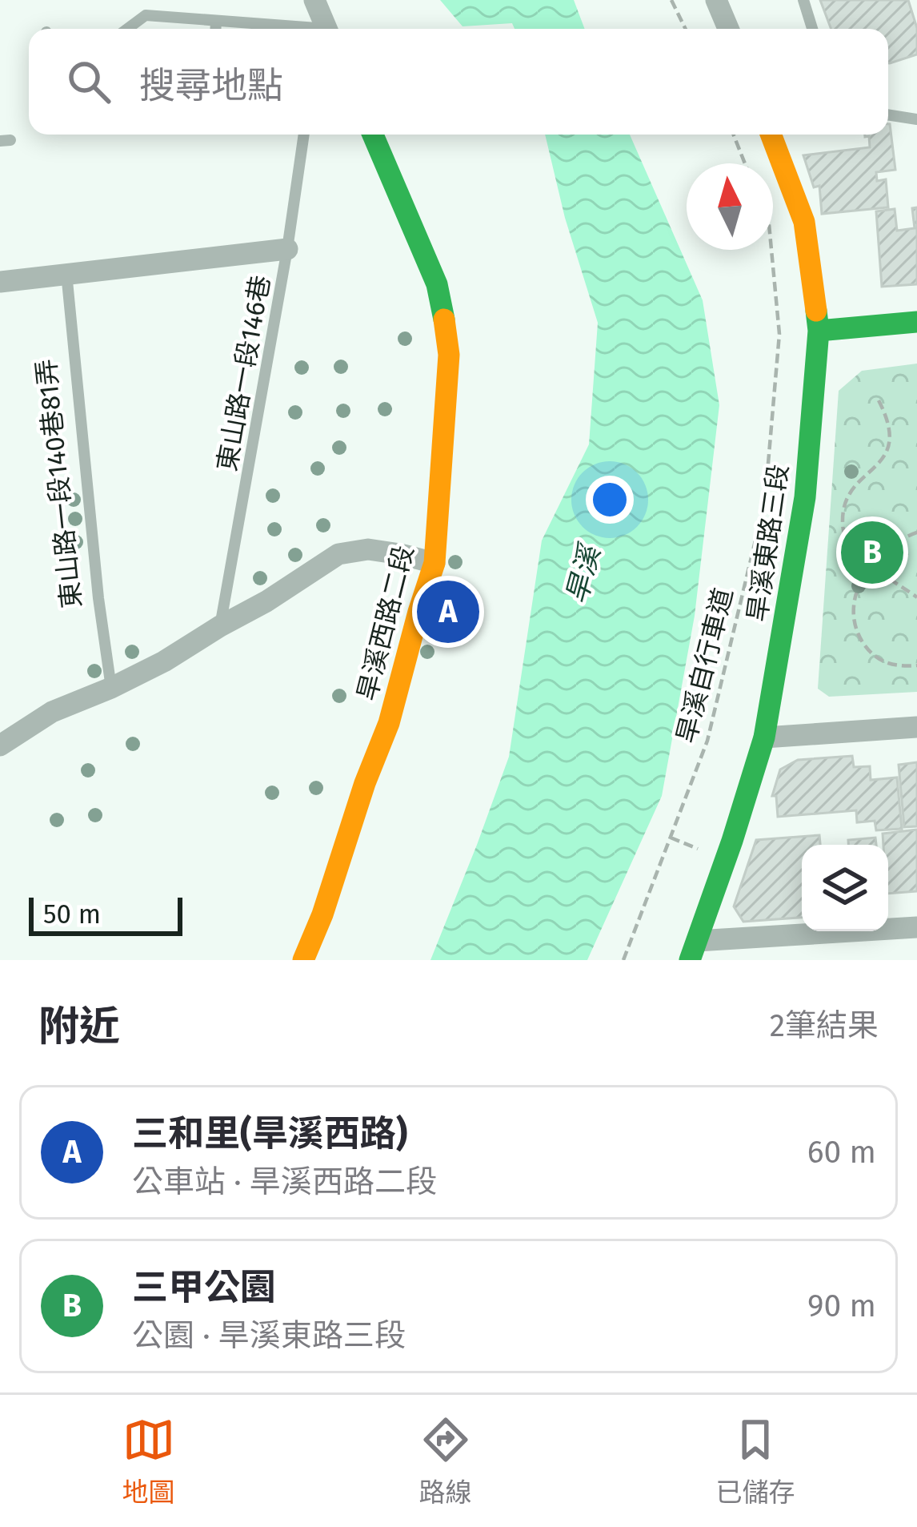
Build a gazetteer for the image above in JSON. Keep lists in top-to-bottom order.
{
  "streets": {
    "street": ["旱溪東路三段", "旱溪西路二段"],
    "lane": ["東山路一段146巷", "東山路一段140巷81弄"],
    "path": ["旱溪自行車道"]
  },
  "water": ["旱溪"],
  "scale_bar": "50 m",
  "north": "top",
  "page": {
    "search": "搜尋地點",
    "pins": ["B", "A"],
    "scale": "50 m",
    "heading": ["附近", "2筆結果"],
    "list": [
      {
        "mark": "A",
        "name": "三和里(旱溪西路)",
        "note": "公車站 · 旱溪西路二段",
        "value": "60 m"
      },
      {
        "mark": "B",
        "name": "三甲公園",
        "note": "公園 · 旱溪東路三段",
        "value": "90 m"
      }
    ],
    "nav": ["地圖", "路線", "已儲存"]
  }
}
